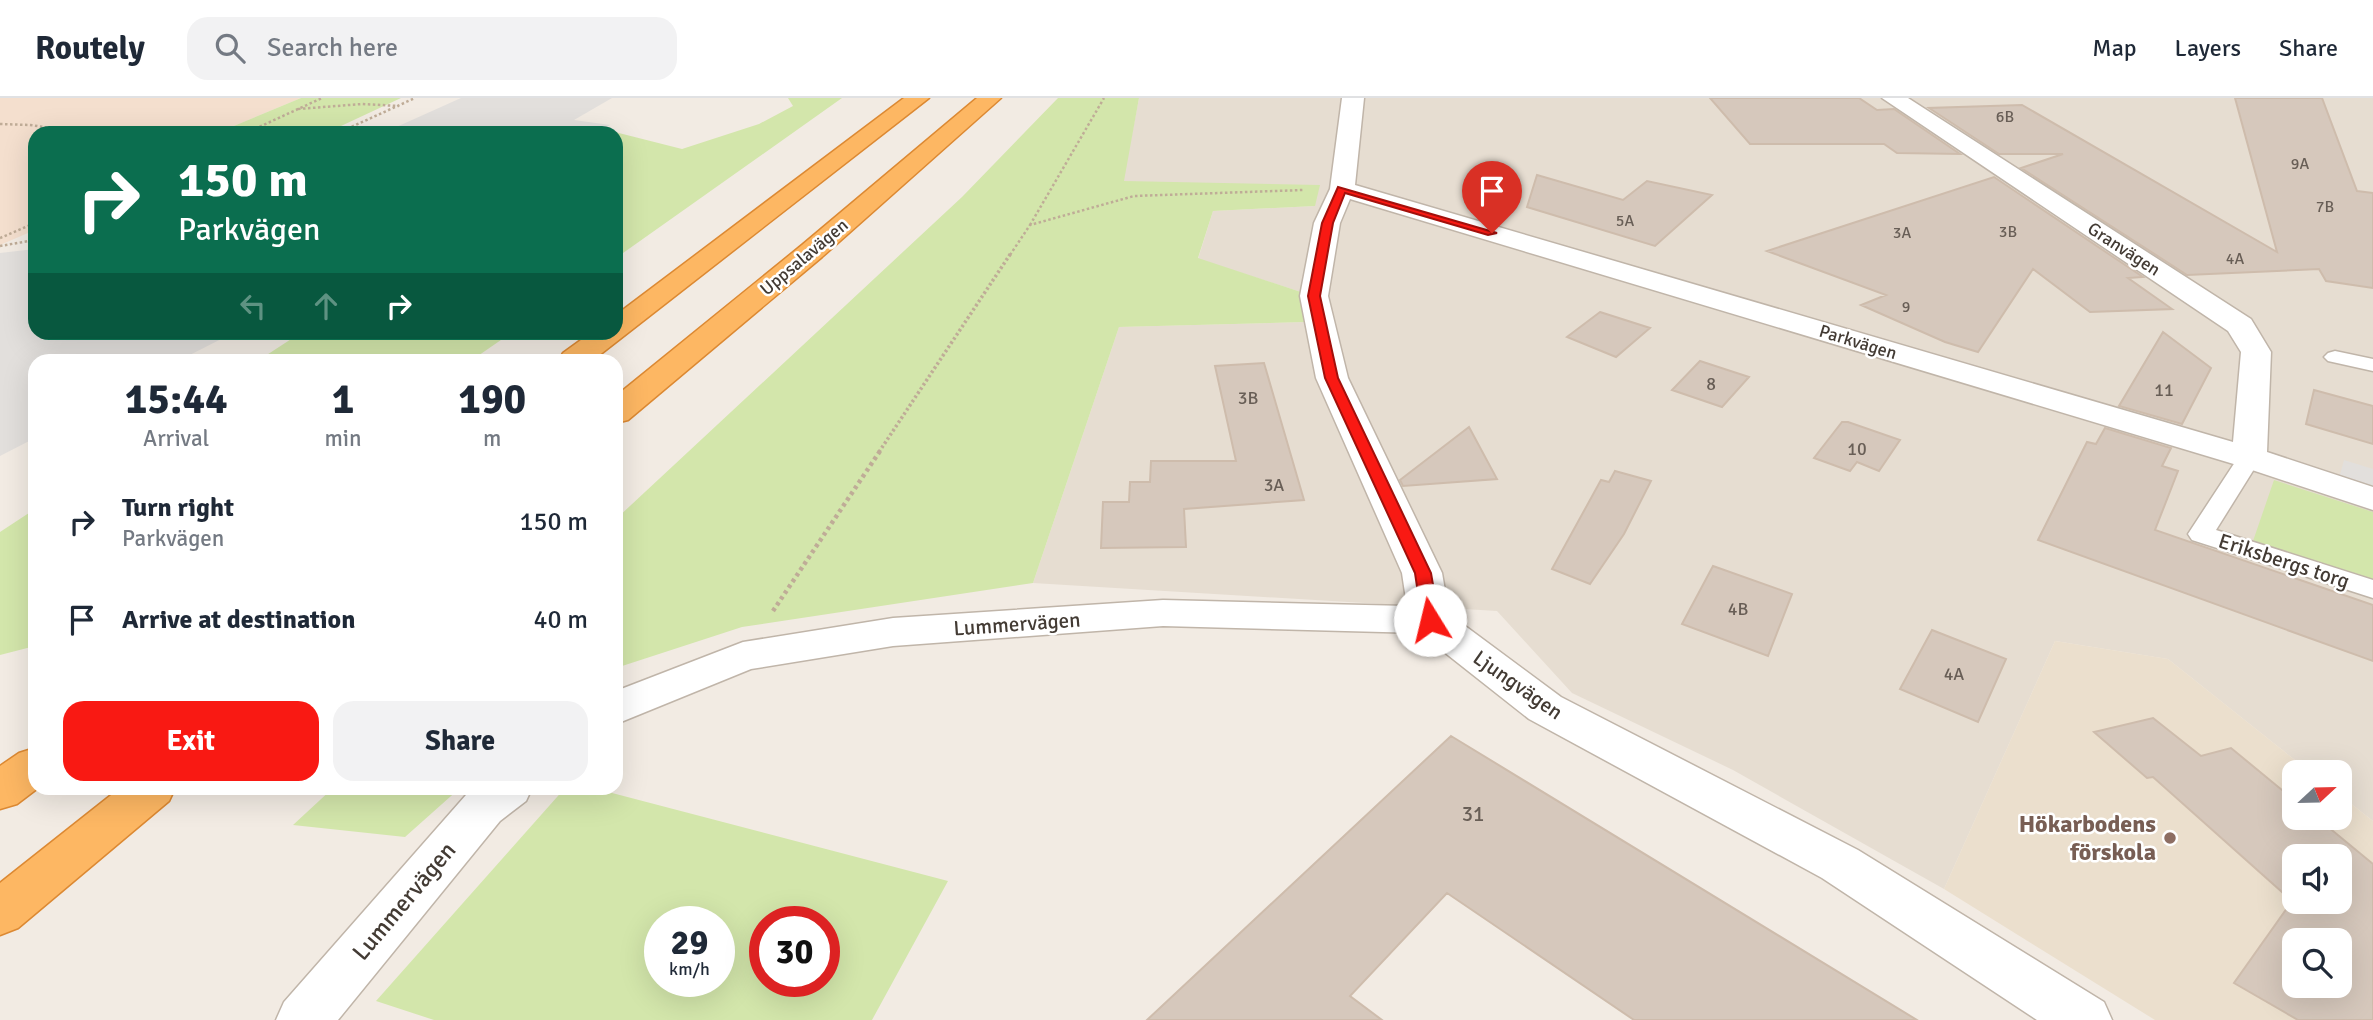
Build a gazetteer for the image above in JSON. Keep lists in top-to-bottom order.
{
  "streets": {
    "highway": ["Uppsalavägen"],
    "street": [
      "Granvägen",
      "Parkvägen",
      "Lummervägen",
      "Ljungvägen"
    ],
    "lane": ["Eriksbergs torg"]
  },
  "crossings": [
    ["Granvägen", "Parkvägen"],
    ["Granvägen", "Eriksbergs torg"],
    ["Parkvägen", "Eriksbergs torg"],
    ["Lummervägen", "Ljungvägen"]
  ],
  "places": ["Hökarbodens förskola"],
  "house_numbers": [
    "6B",
    "9A",
    "7B",
    "5A",
    "3B",
    "3A",
    "4A",
    "9",
    "8",
    "11",
    "3B",
    "10",
    "3A",
    "4B",
    "4A",
    "31"
  ],
  "north": "right",
  "page": {
    "header": "Routely",
    "search": "Search here",
    "nav": ["Map", "Layers", "Share"],
    "turn": ["150 m", "Parkvägen"],
    "eta": [
      "15:44",
      "Arrival",
      "1",
      "min",
      "190",
      "m"
    ],
    "list": [
      {
        "name": "Turn right",
        "note": "Parkvägen",
        "value": "150 m"
      },
      {
        "name": "Arrive at destination",
        "value": "40 m"
      }
    ],
    "buttons": ["Exit", "Share"],
    "speed": "29 km/h",
    "limit": "30"
  }
}
